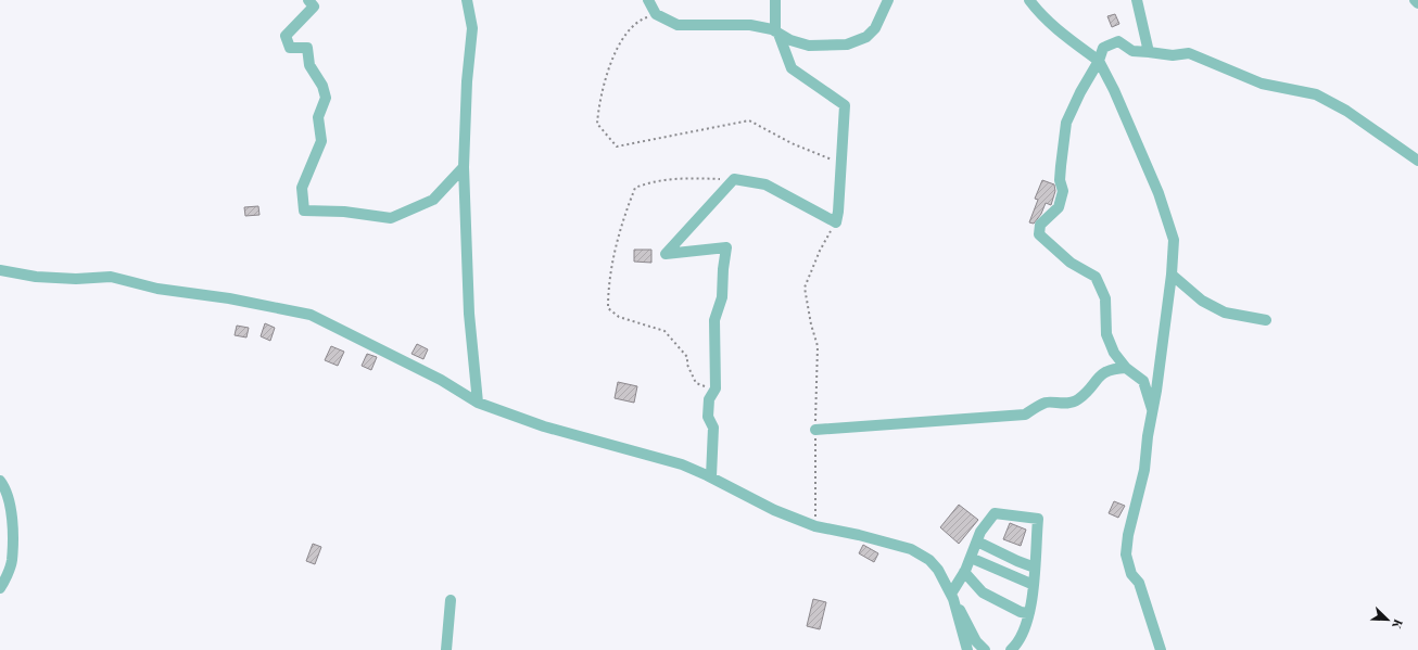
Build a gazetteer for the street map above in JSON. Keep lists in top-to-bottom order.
{
  "north": "bottom right"
}
